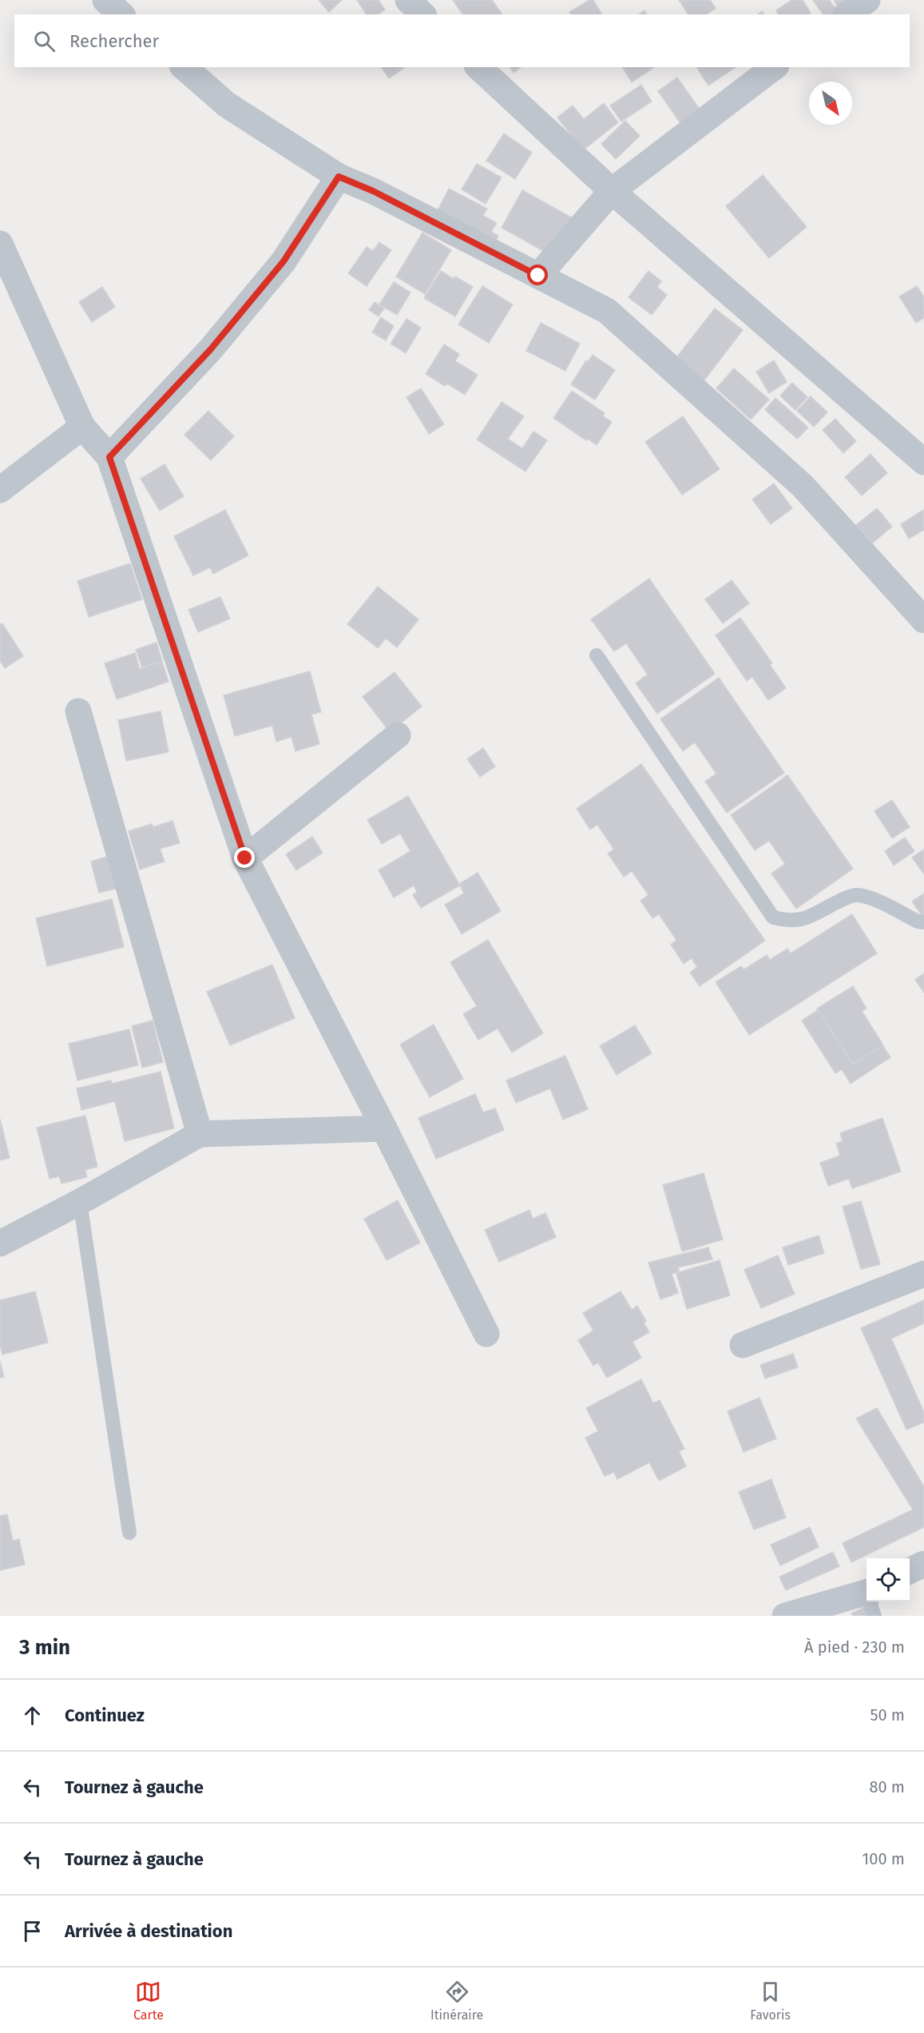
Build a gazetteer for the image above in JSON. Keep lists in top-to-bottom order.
{
  "north": "bottom right",
  "page": {
    "search": "Rechercher",
    "heading": ["3 min", "À pied · 230 m"],
    "list": [
      ["Continuez", "50 m"],
      ["Tournez à gauche", "80 m"],
      ["Tournez à gauche", "100 m"],
      "Arrivée à destination"
    ],
    "nav": ["Carte", "Itinéraire", "Favoris"]
  }
}
